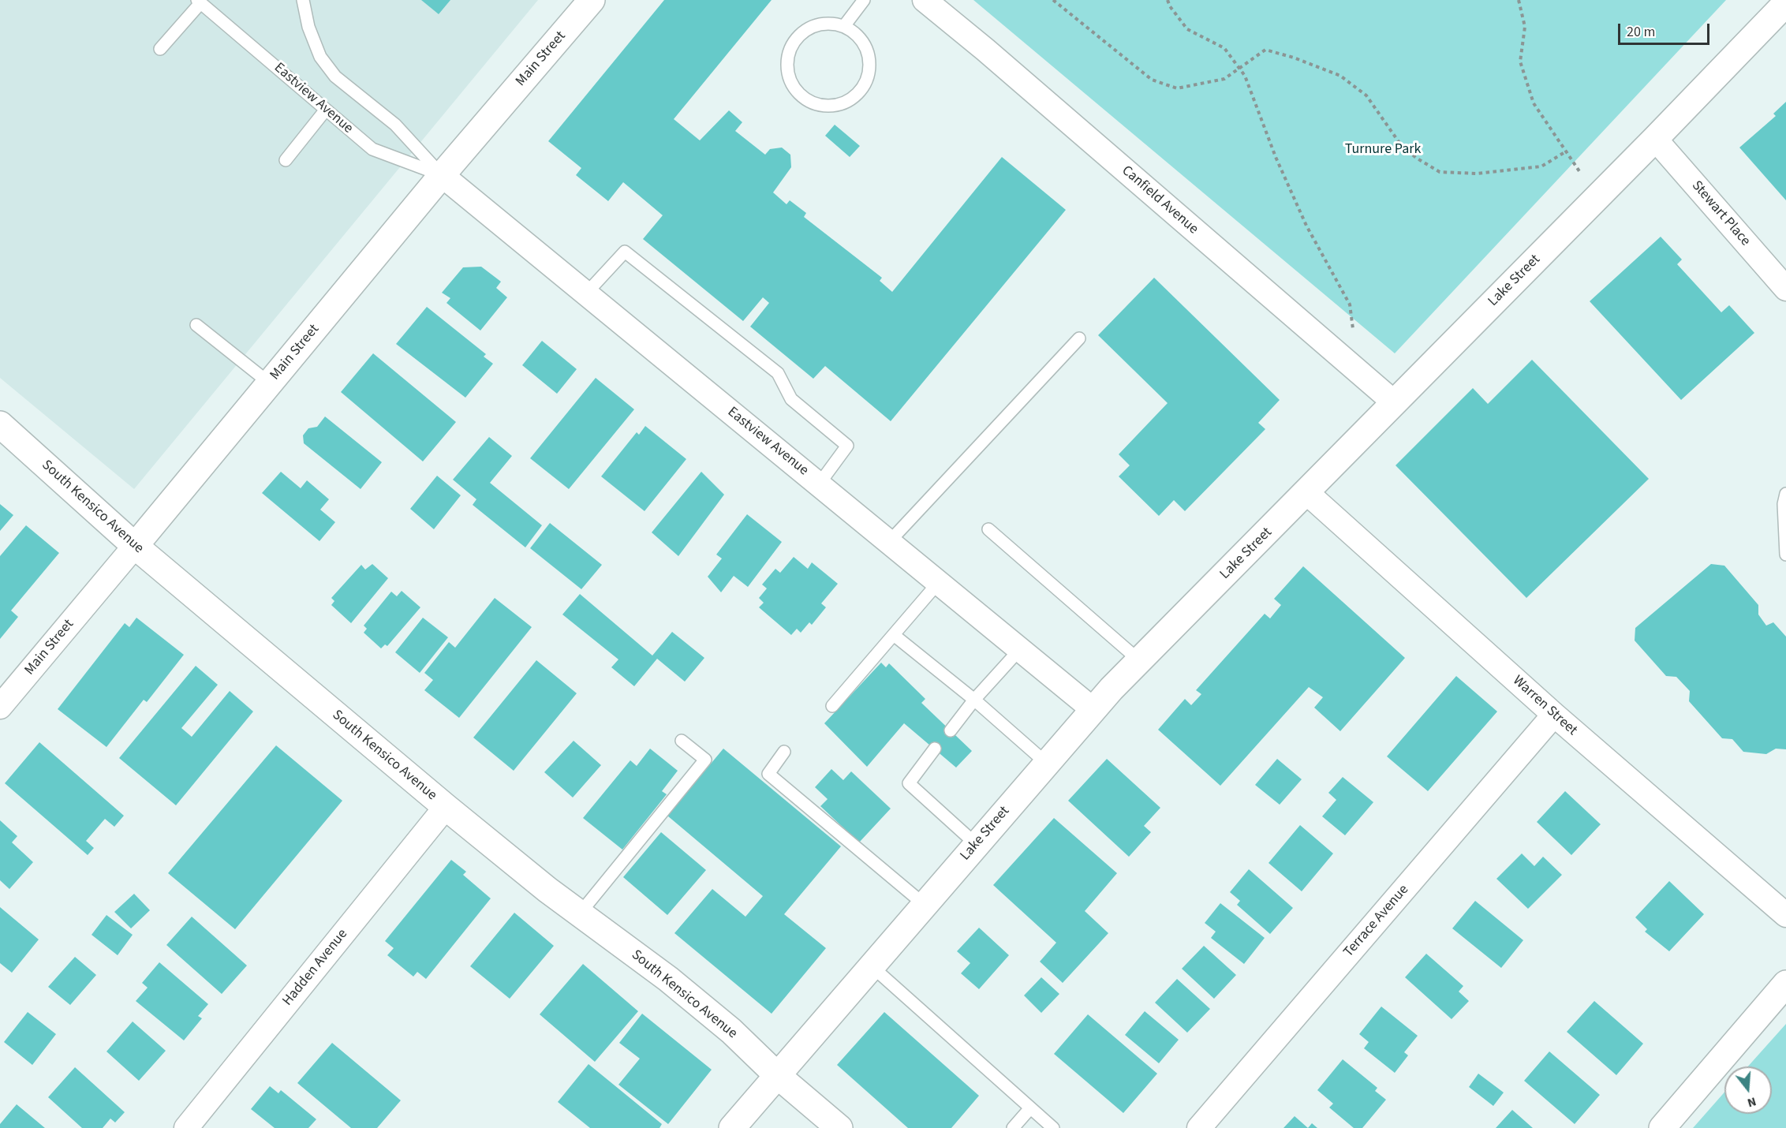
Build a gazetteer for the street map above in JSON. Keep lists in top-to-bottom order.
{
  "streets": {
    "street": [
      "Main Street",
      "Eastview Avenue",
      "Canfield Avenue",
      "Stewart Place",
      "Lake Street",
      "South Kensico Avenue",
      "Warren Street",
      "Terrace Avenue",
      "Hadden Avenue"
    ]
  },
  "crossings": [
    ["Main Street", "Eastview Avenue"],
    ["Main Street", "South Kensico Avenue"],
    ["Eastview Avenue", "Lake Street"],
    ["Canfield Avenue", "Lake Street"],
    ["Stewart Place", "Lake Street"],
    ["Lake Street", "South Kensico Avenue"],
    ["Lake Street", "Warren Street"],
    ["South Kensico Avenue", "Hadden Avenue"],
    ["Warren Street", "Terrace Avenue"]
  ],
  "parks": ["Turnure Park"],
  "scale_bar": "20 m",
  "north": "bottom"
}
